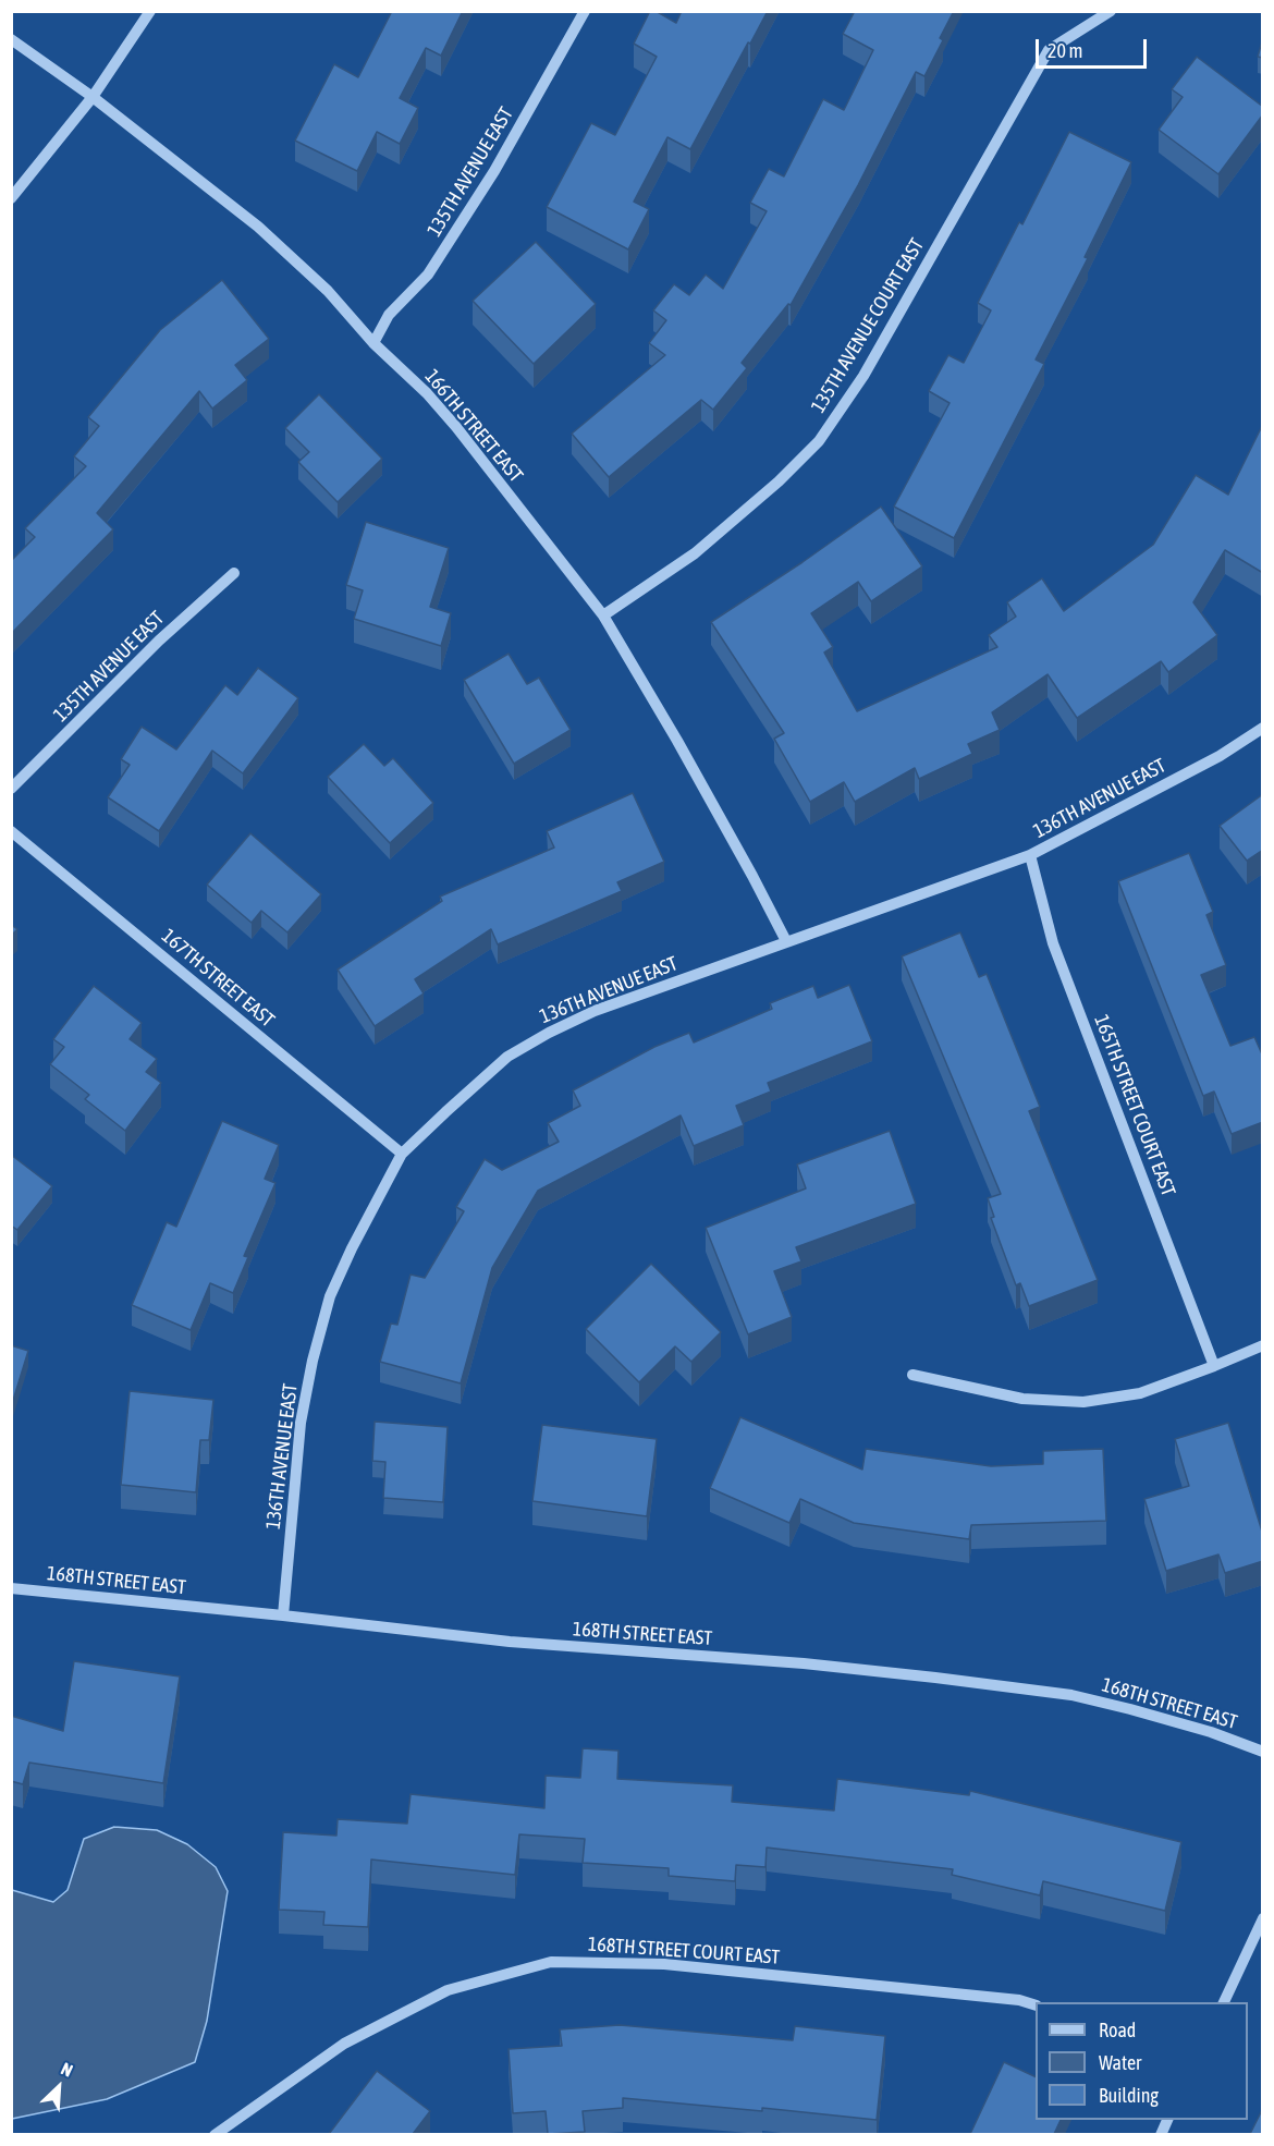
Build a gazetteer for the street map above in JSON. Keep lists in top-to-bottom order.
{
  "streets": {
    "street": [
      "135TH AVENUE EAST",
      "135TH AVENUE COURT EAST",
      "166TH STREET EAST",
      "136TH AVENUE EAST",
      "167TH STREET EAST",
      "165TH STREET COURT EAST",
      "168TH STREET EAST",
      "168TH STREET COURT EAST"
    ]
  },
  "crossings": [
    ["135TH AVENUE EAST", "166TH STREET EAST"],
    ["135TH AVENUE COURT EAST", "166TH STREET EAST"],
    ["166TH STREET EAST", "136TH AVENUE EAST"],
    ["136TH AVENUE EAST", "167TH STREET EAST"],
    ["136TH AVENUE EAST", "165TH STREET COURT EAST"],
    ["136TH AVENUE EAST", "168TH STREET EAST"]
  ],
  "legend": ["Road", "Water", "Building"],
  "scale_bar": "20 m",
  "north": "top right"
}
